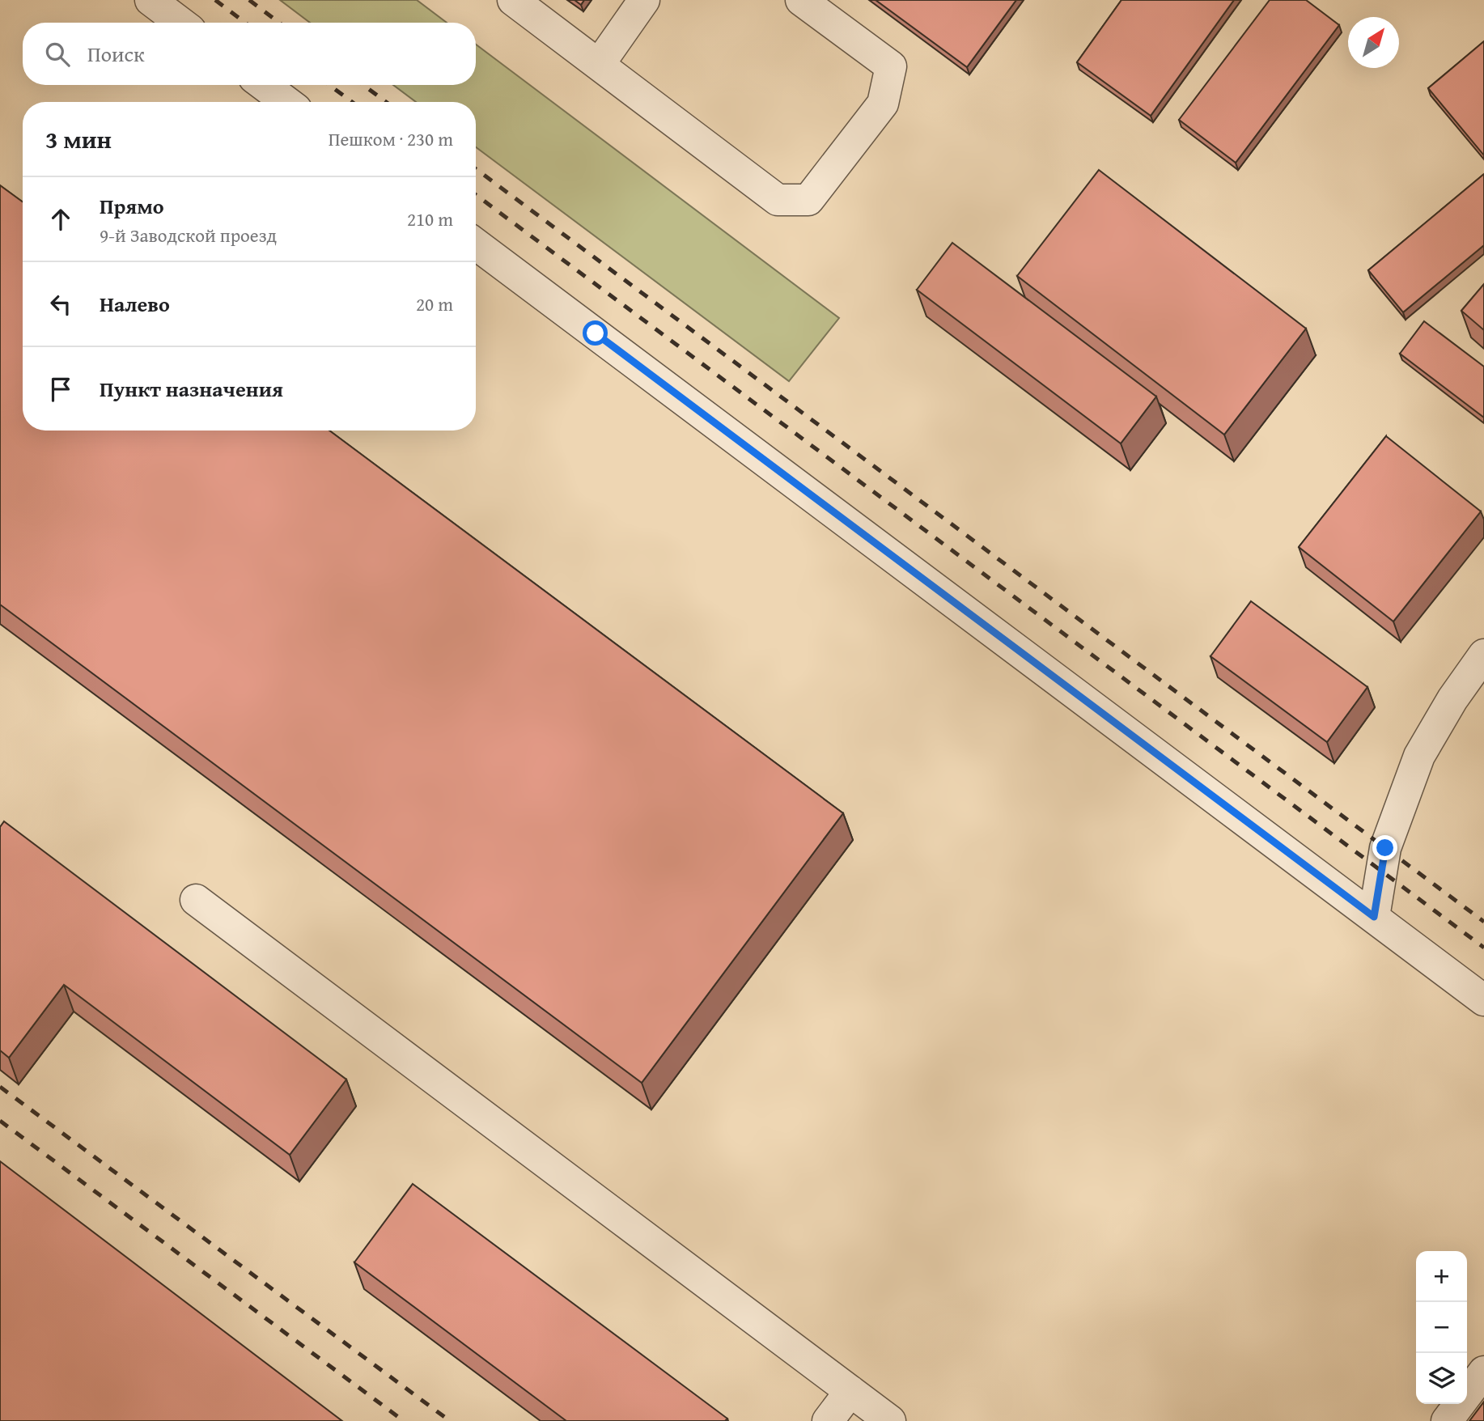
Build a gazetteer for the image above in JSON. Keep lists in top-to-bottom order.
{
  "north": "top right",
  "page": {
    "search": "Поиск",
    "heading": ["3 мин", "Пешком · 230 m"],
    "list": [
      ["Прямо", "9-й Заводской проезд", "210 m"],
      ["Налево", "20 m"],
      "Пункт назначения"
    ],
    "map_buttons": ["+", "−"]
  }
}
